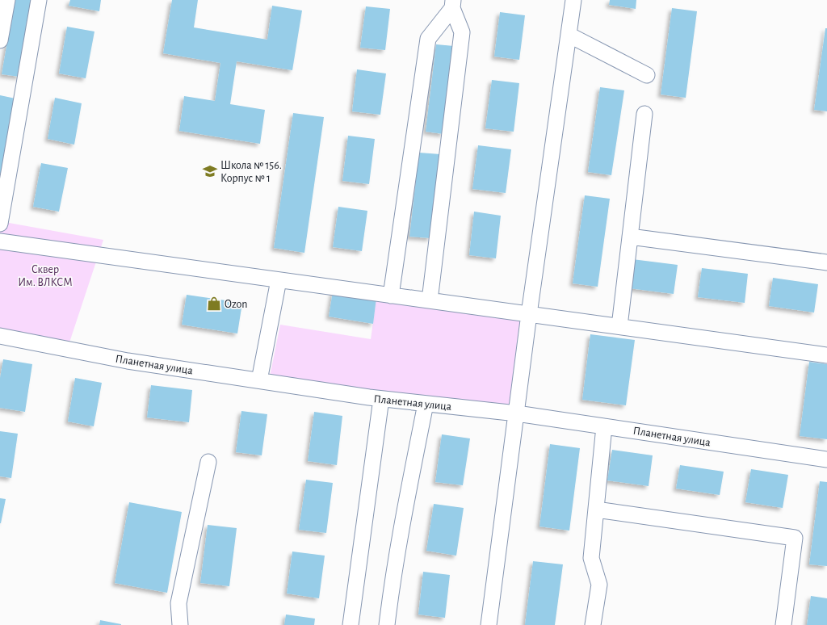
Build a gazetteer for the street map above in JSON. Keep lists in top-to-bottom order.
{
  "streets": {
    "street": ["Планетная улица"]
  },
  "parks": ["Сквер Им. ВЛКСМ"],
  "places": {
    "school or university": ["Школа № 156. Корпус № 1"],
    "shop": ["Ozon"]
  }
}
